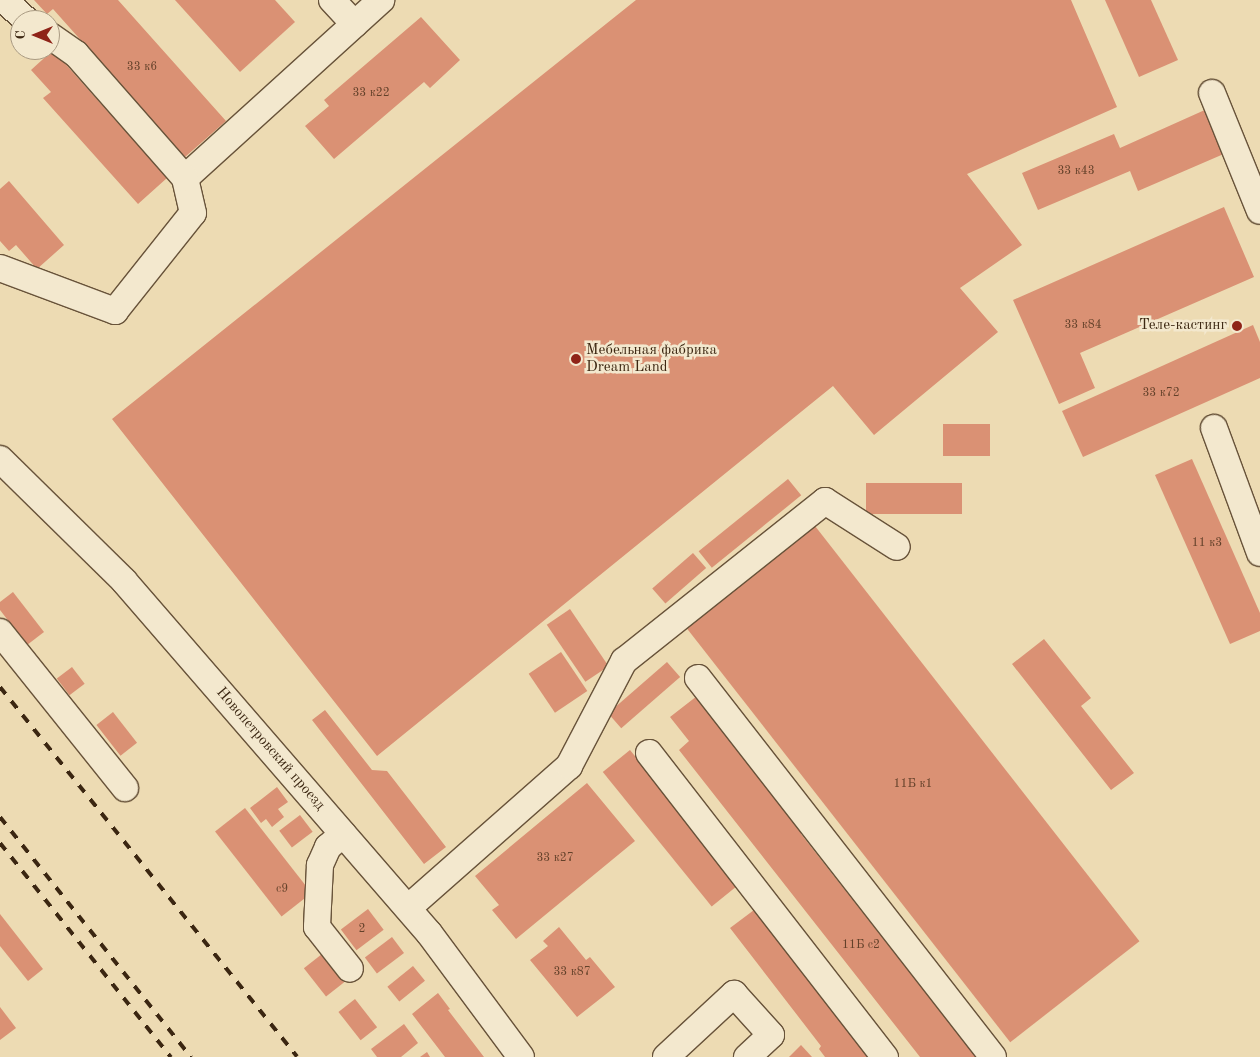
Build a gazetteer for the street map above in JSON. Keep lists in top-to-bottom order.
{
  "streets": {
    "street": ["Новопетровский проезд"]
  },
  "places": ["Теле-кастинг", "Мебельная фабрика Dream Land"],
  "house_numbers": [
    "33 к6",
    "33 к22",
    "33 к43",
    "33 к84",
    "33 к72",
    "11 к3",
    "11Б к1",
    "33 к27",
    "с9",
    "2",
    "11Б с2",
    "33 к87"
  ],
  "north": "left"
}
